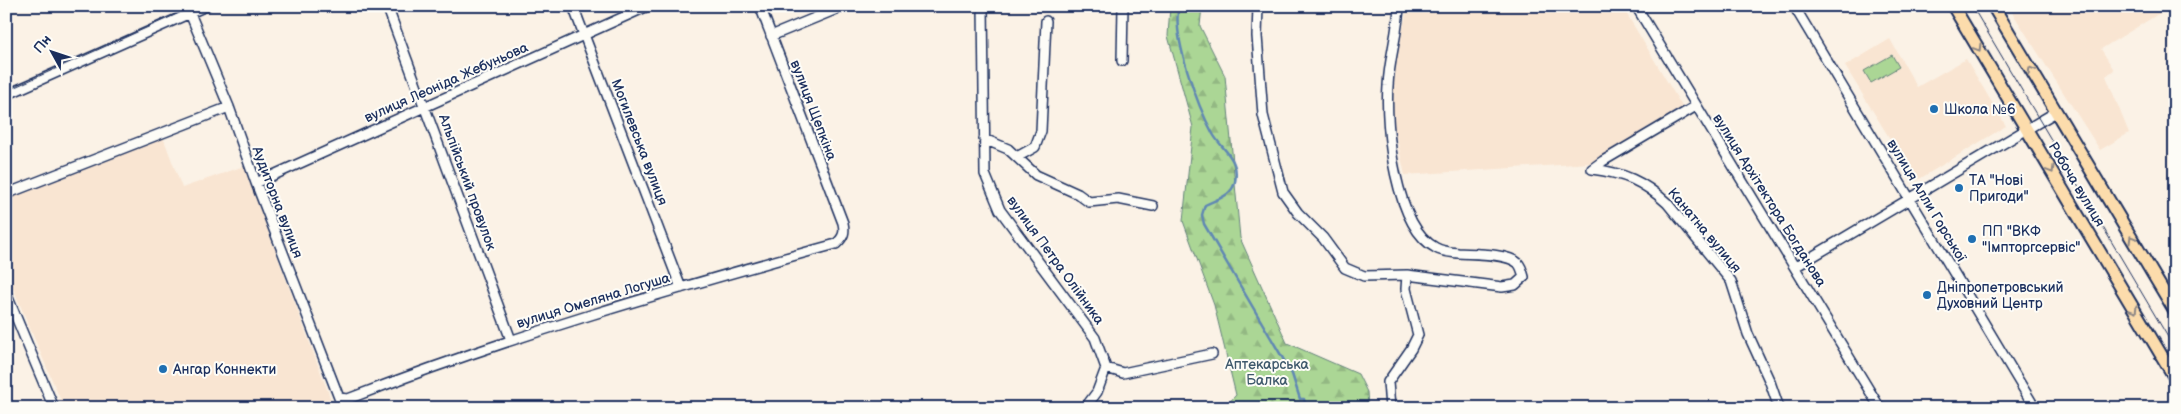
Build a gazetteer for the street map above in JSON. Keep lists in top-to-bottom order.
{
  "streets": {
    "main road": ["Робоча вулиця"],
    "street": [
      "вулиця Леоніда Жебуньова",
      "вулиця Щепкіна",
      "Могилевська вулиця",
      "Альпійський провулок",
      "вулиця Архітектора Богданова",
      "вулиця Алли Горської",
      "Аудиторна вулиця",
      "Канатна вулиця",
      "вулиця Петра Олійника",
      "вулиця Омеляна Логуша"
    ]
  },
  "crossings": [
    ["вулиця Леоніда Жебуньова", "Могилевська вулиця"],
    ["вулиця Леоніда Жебуньова", "Альпійський провулок"],
    ["вулиця Леоніда Жебуньова", "Аудиторна вулиця"],
    ["вулиця Щепкіна", "вулиця Омеляна Логуша"],
    ["Могилевська вулиця", "вулиця Омеляна Логуша"],
    ["Альпійський провулок", "вулиця Омеляна Логуша"],
    ["вулиця Архітектора Богданова", "Канатна вулиця"],
    ["Аудиторна вулиця", "вулиця Омеляна Логуша"]
  ],
  "parks": ["Аптекарська Балка"],
  "places": [
    "Школа №6",
    "ТА \"Нові Пригоди\"",
    "ПП \"ВКФ \"Імпторгсервіс\"",
    "Дніпропетровський Духовний Центр",
    "Ангар Коннекти"
  ],
  "north": "top left"
}
